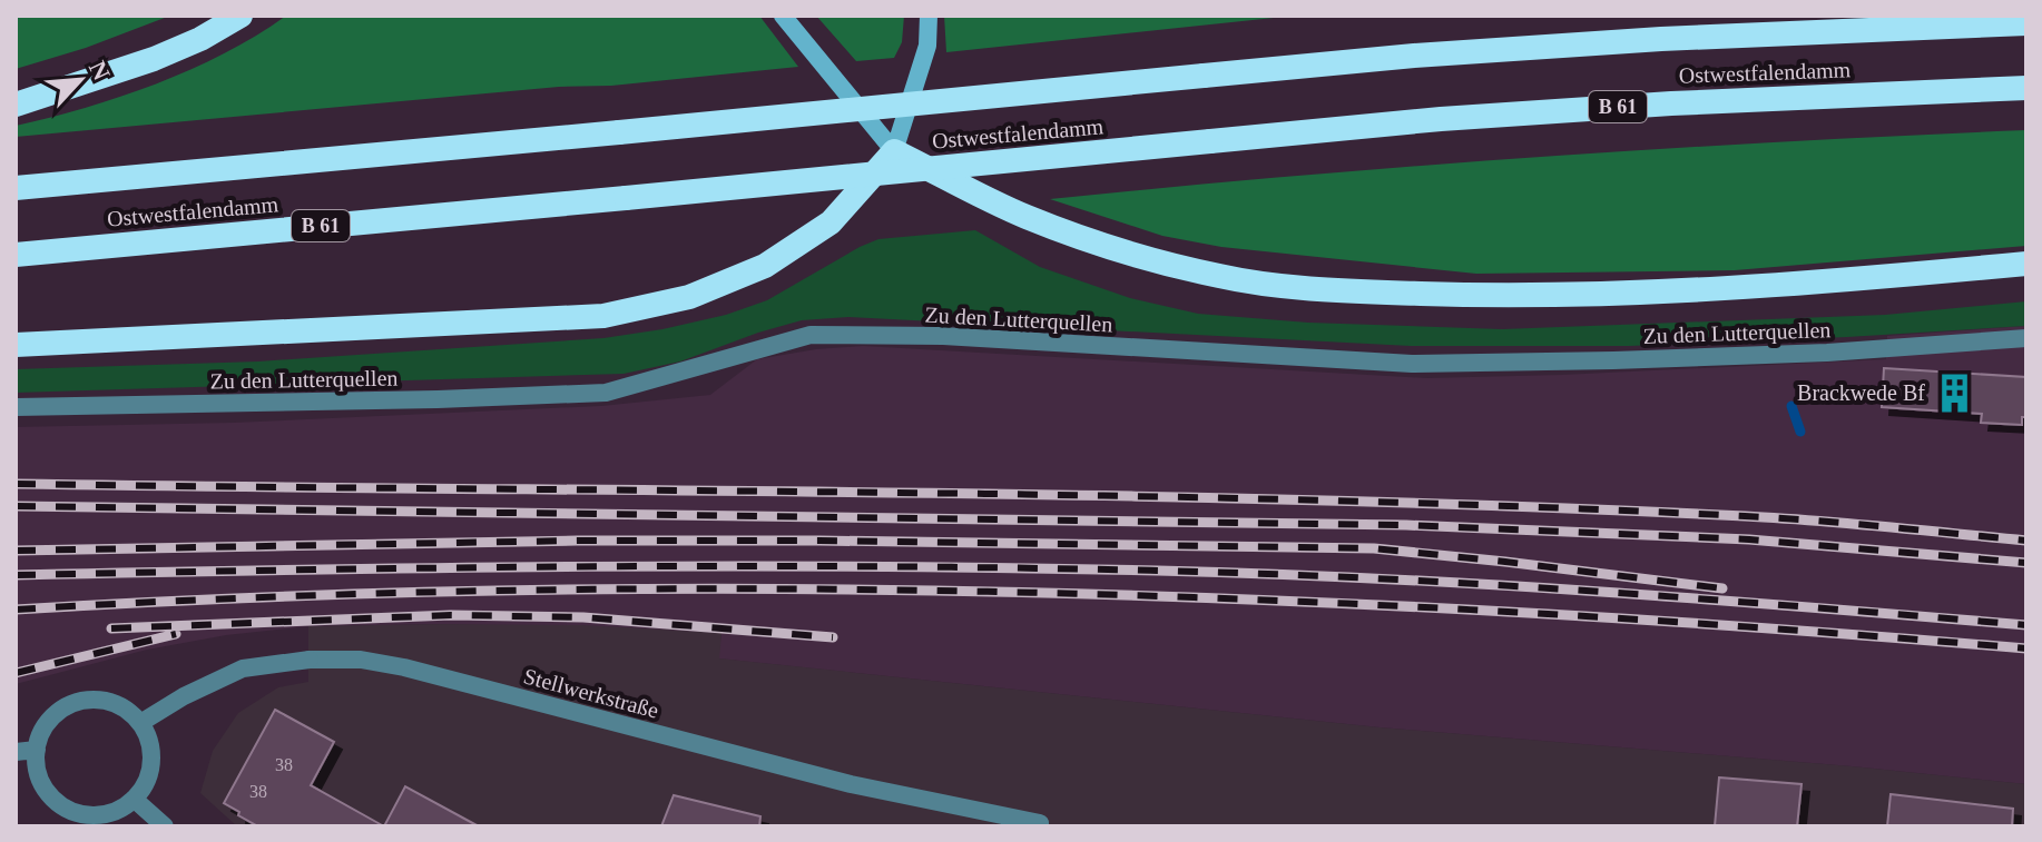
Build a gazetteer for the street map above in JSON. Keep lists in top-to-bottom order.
{
  "streets": {
    "highway": ["Ostwestfalendamm", "B 61"],
    "street": ["Zu den Lutterquellen", "Stellwerkstraße"]
  },
  "places": {
    "building": ["Brackwede Bf"]
  },
  "house_numbers": ["38", "38"],
  "north": "top right"
}
